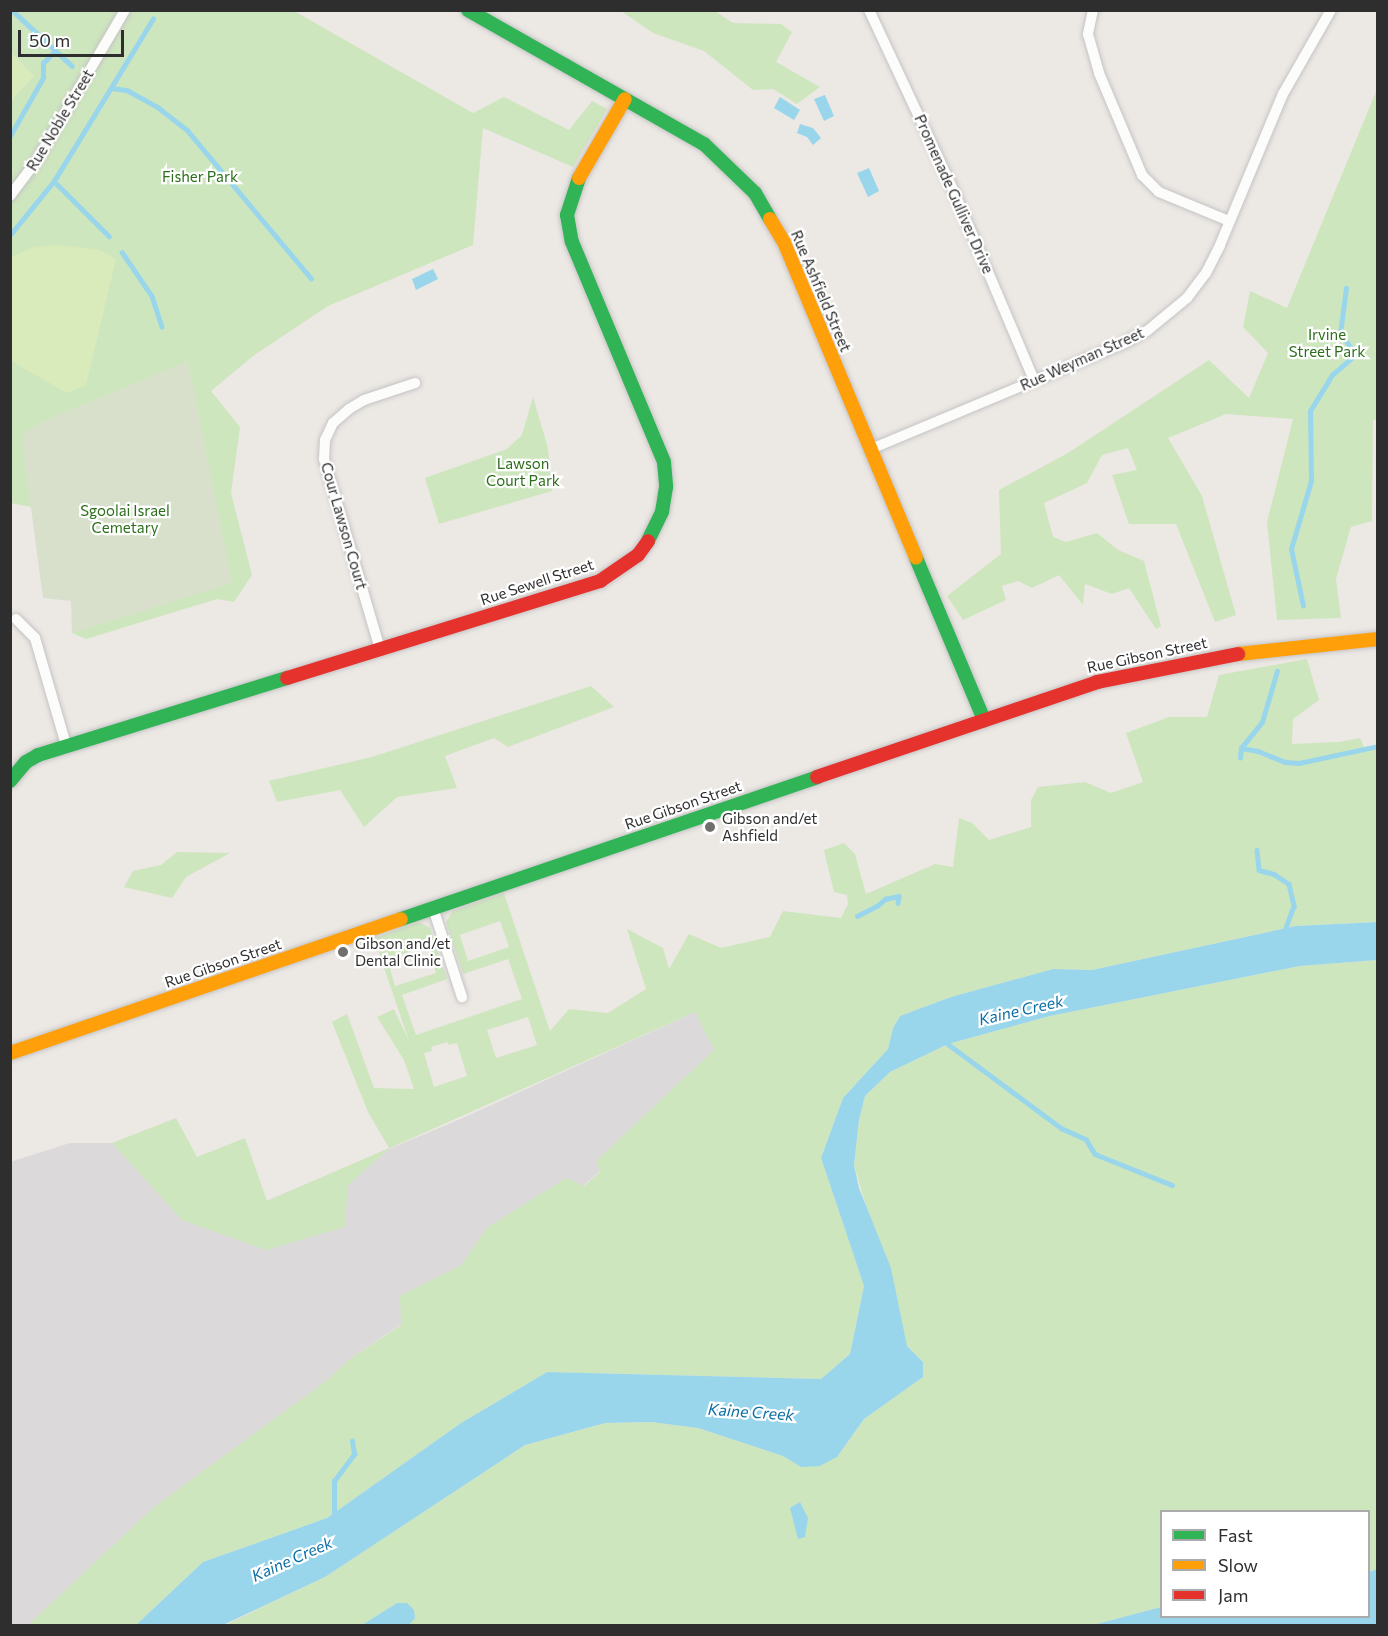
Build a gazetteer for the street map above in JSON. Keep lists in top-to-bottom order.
{
  "streets": {
    "street": [
      "Rue Noble Street",
      "Promenade Gulliver Drive",
      "Rue Ashfield Street",
      "Rue Weyman Street",
      "Cour Lawson Court",
      "Rue Sewell Street",
      "Rue Gibson Street"
    ]
  },
  "crossings": [
    ["Promenade Gulliver Drive", "Rue Weyman Street"],
    ["Rue Ashfield Street", "Rue Weyman Street"],
    ["Rue Ashfield Street", "Rue Sewell Street"],
    ["Rue Ashfield Street", "Rue Gibson Street"],
    ["Cour Lawson Court", "Rue Sewell Street"]
  ],
  "water": ["Kaine Creek"],
  "parks": [
    "Fisher Park",
    "Irvine Street Park",
    "Lawson Court Park",
    "Sgoolai Israel Cemetary"
  ],
  "places": ["Gibson and/et Ashfield", "Gibson and/et Dental Clinic"],
  "legend": ["Fast", "Slow", "Jam"],
  "scale_bar": "50 m"
}
